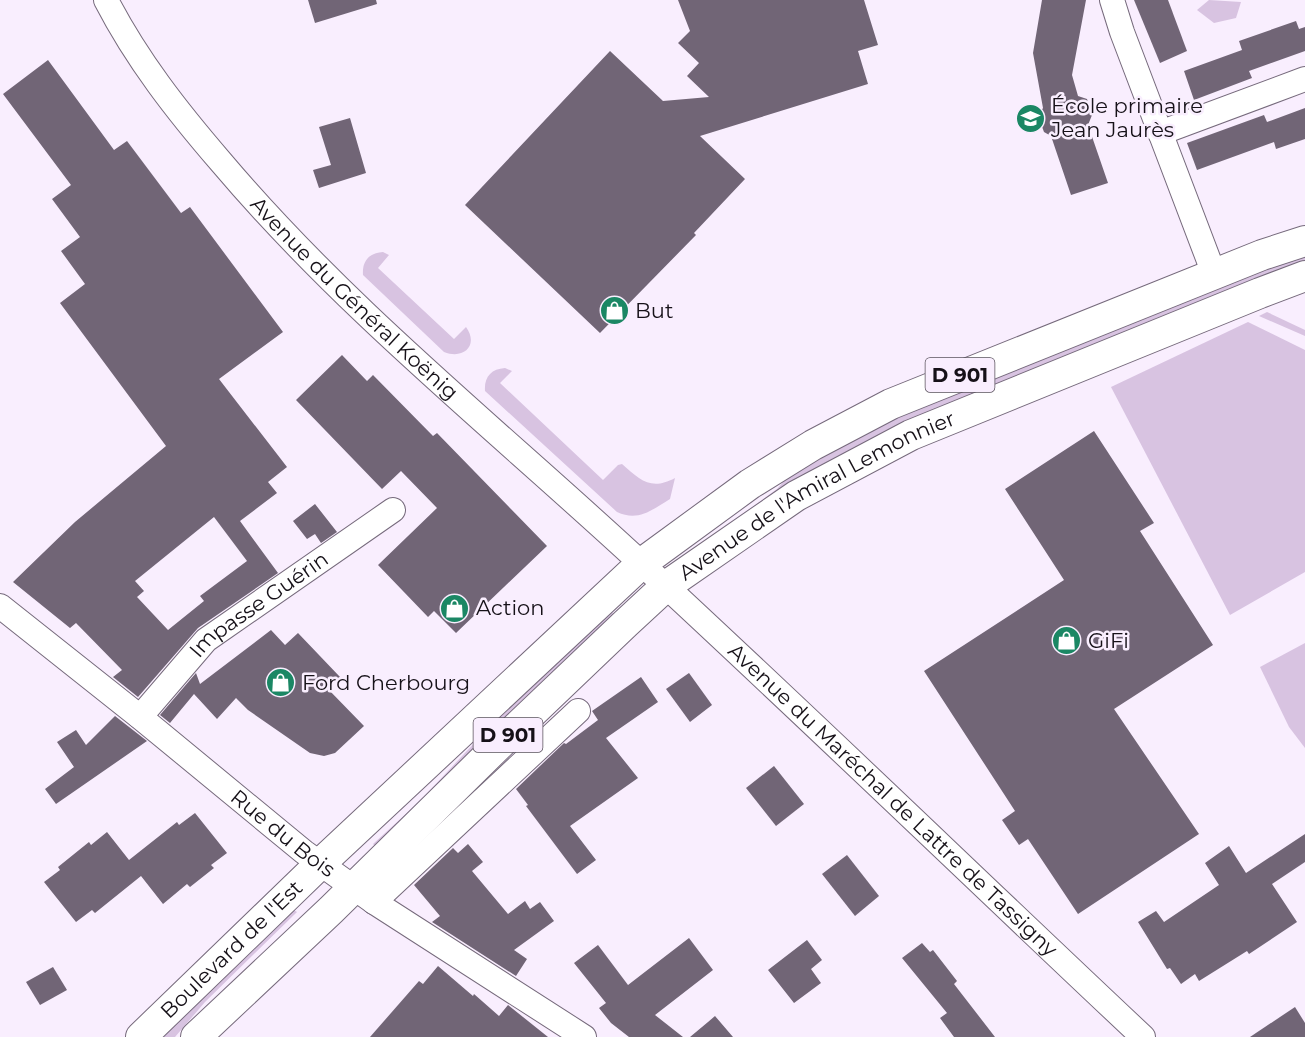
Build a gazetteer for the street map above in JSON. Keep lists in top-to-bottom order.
{
  "streets": {
    "main road": ["D 901", "Avenue de l'Amiral Lemonnier", "Boulevard de l'Est"],
    "street": [
      "Avenue du Général Koënig",
      "Impasse Guérin",
      "Avenue du Maréchal de Lattre de Tassigny",
      "Rue du Bois"
    ]
  },
  "crossings": [
    ["Avenue du Général Koënig", "Avenue de l'Amiral Lemonnier"],
    ["Avenue du Général Koënig", "Avenue du Maréchal de Lattre de Tassigny"],
    ["D 901", "Avenue de l'Amiral Lemonnier"],
    ["D 901", "Rue du Bois"],
    ["Avenue de l'Amiral Lemonnier", "Avenue du Maréchal de Lattre de Tassigny"],
    ["Avenue de l'Amiral Lemonnier", "Rue du Bois"],
    ["Avenue de l'Amiral Lemonnier", "Boulevard de l'Est"],
    ["Impasse Guérin", "Rue du Bois"],
    ["Rue du Bois", "Boulevard de l'Est"]
  ],
  "places": {
    "school or university": ["École primaire Jean Jaurès"],
    "shop": [
      "But",
      "Action",
      "GiFi",
      "Ford Cherbourg"
    ]
  }
}
